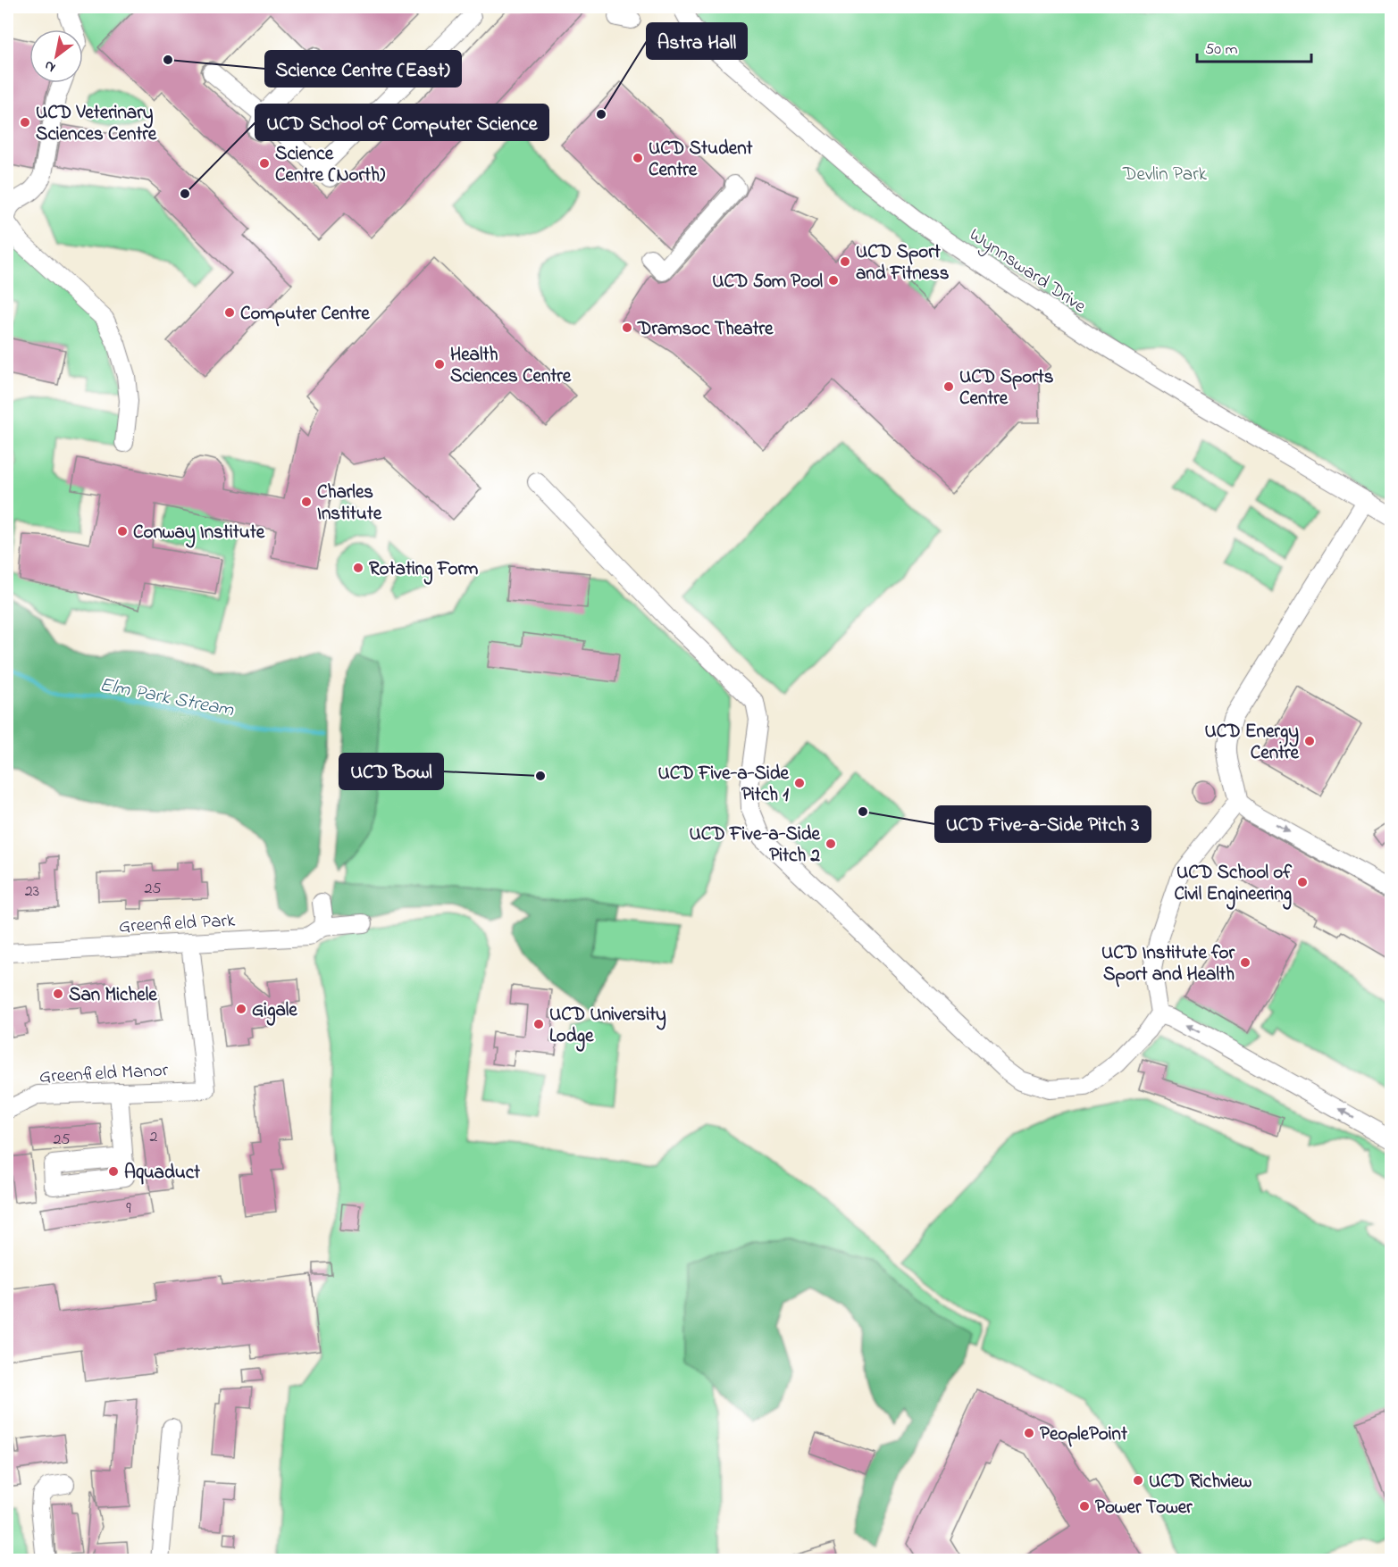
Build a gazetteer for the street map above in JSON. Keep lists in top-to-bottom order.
{
  "streets": {
    "street": ["Wynnsward Drive", "Greenfield Park", "Greenfield Manor"]
  },
  "crossings": [
    ["Greenfield Park", "Greenfield Manor"]
  ],
  "water": ["Elm Park Stream"],
  "parks": ["Devlin Park"],
  "places": [
    "Science Centre (East)",
    "Astra Hall",
    "UCD Veterinary Sciences Centre",
    "UCD Student Centre",
    "Science Centre (North)",
    "UCD School of Computer Science",
    "UCD Sport and Fitness",
    "UCD 50m Pool",
    "Computer Centre",
    "Dramsoc Theatre",
    "Health Sciences Centre",
    "UCD Sports Centre",
    "Charles Institute",
    "Conway Institute",
    "Rotating Form",
    "UCD Energy Centre",
    "UCD Bowl",
    "UCD Five-a-Side Pitch 1",
    "UCD Five-a-Side Pitch 3",
    "UCD Five-a-Side Pitch 2",
    "UCD School of Civil Engineering",
    "UCD Institute for Sport and Health",
    "San Michele",
    "Gigale",
    "UCD University Lodge",
    "Aquaduct",
    "PeoplePoint",
    "UCD Richview",
    "Power Tower"
  ],
  "house_numbers": [
    "25",
    "23",
    "2",
    "25",
    "9"
  ],
  "scale_bar": "50 m",
  "north": "bottom left"
}
